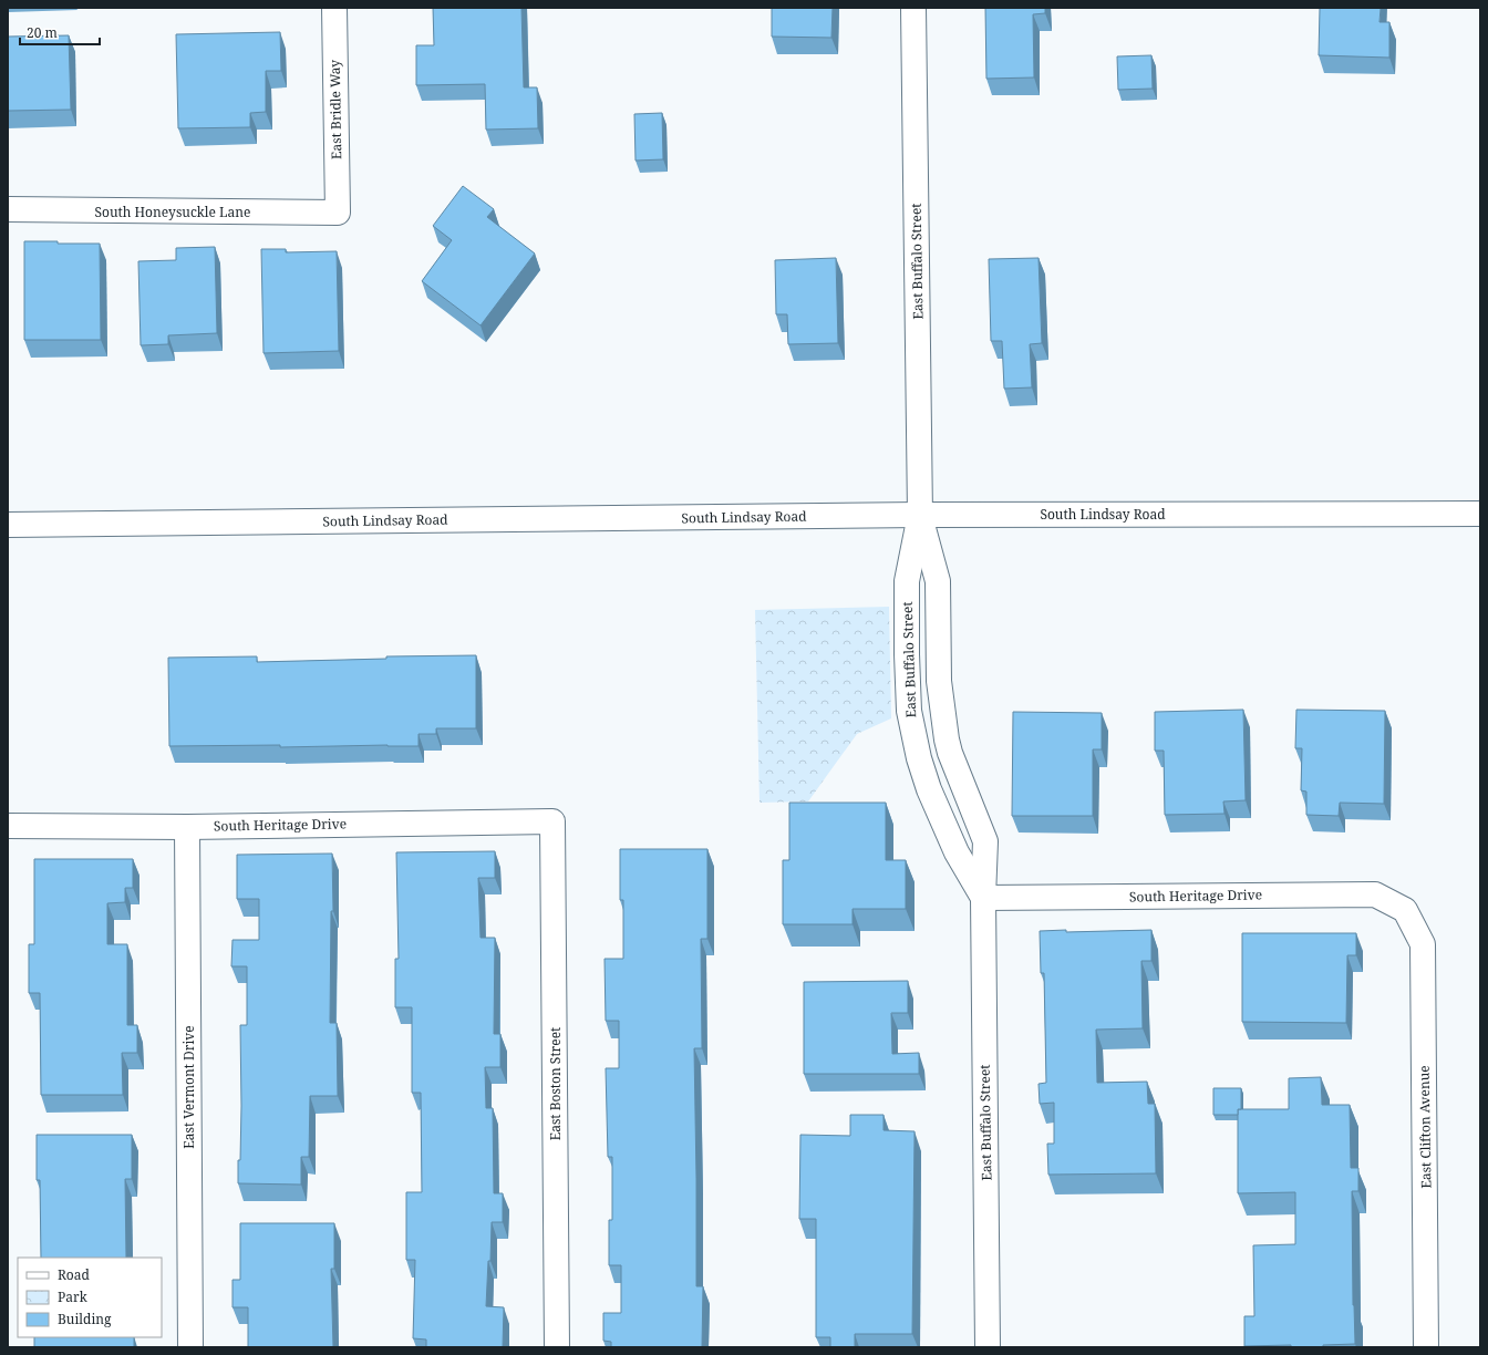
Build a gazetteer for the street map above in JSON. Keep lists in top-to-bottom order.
{
  "streets": {
    "street": [
      "East Bridle Way",
      "South Honeysuckle Lane",
      "East Buffalo Street",
      "South Lindsay Road",
      "South Heritage Drive",
      "East Boston Street",
      "East Vermont Drive",
      "East Clifton Avenue"
    ]
  },
  "crossings": [
    ["East Bridle Way", "South Honeysuckle Lane"],
    ["East Buffalo Street", "South Lindsay Road"],
    ["East Buffalo Street", "South Heritage Drive"],
    ["South Heritage Drive", "East Boston Street"],
    ["South Heritage Drive", "East Vermont Drive"],
    ["South Heritage Drive", "East Clifton Avenue"]
  ],
  "legend": ["Road", "Park", "Building"],
  "scale_bar": "20 m"
}
